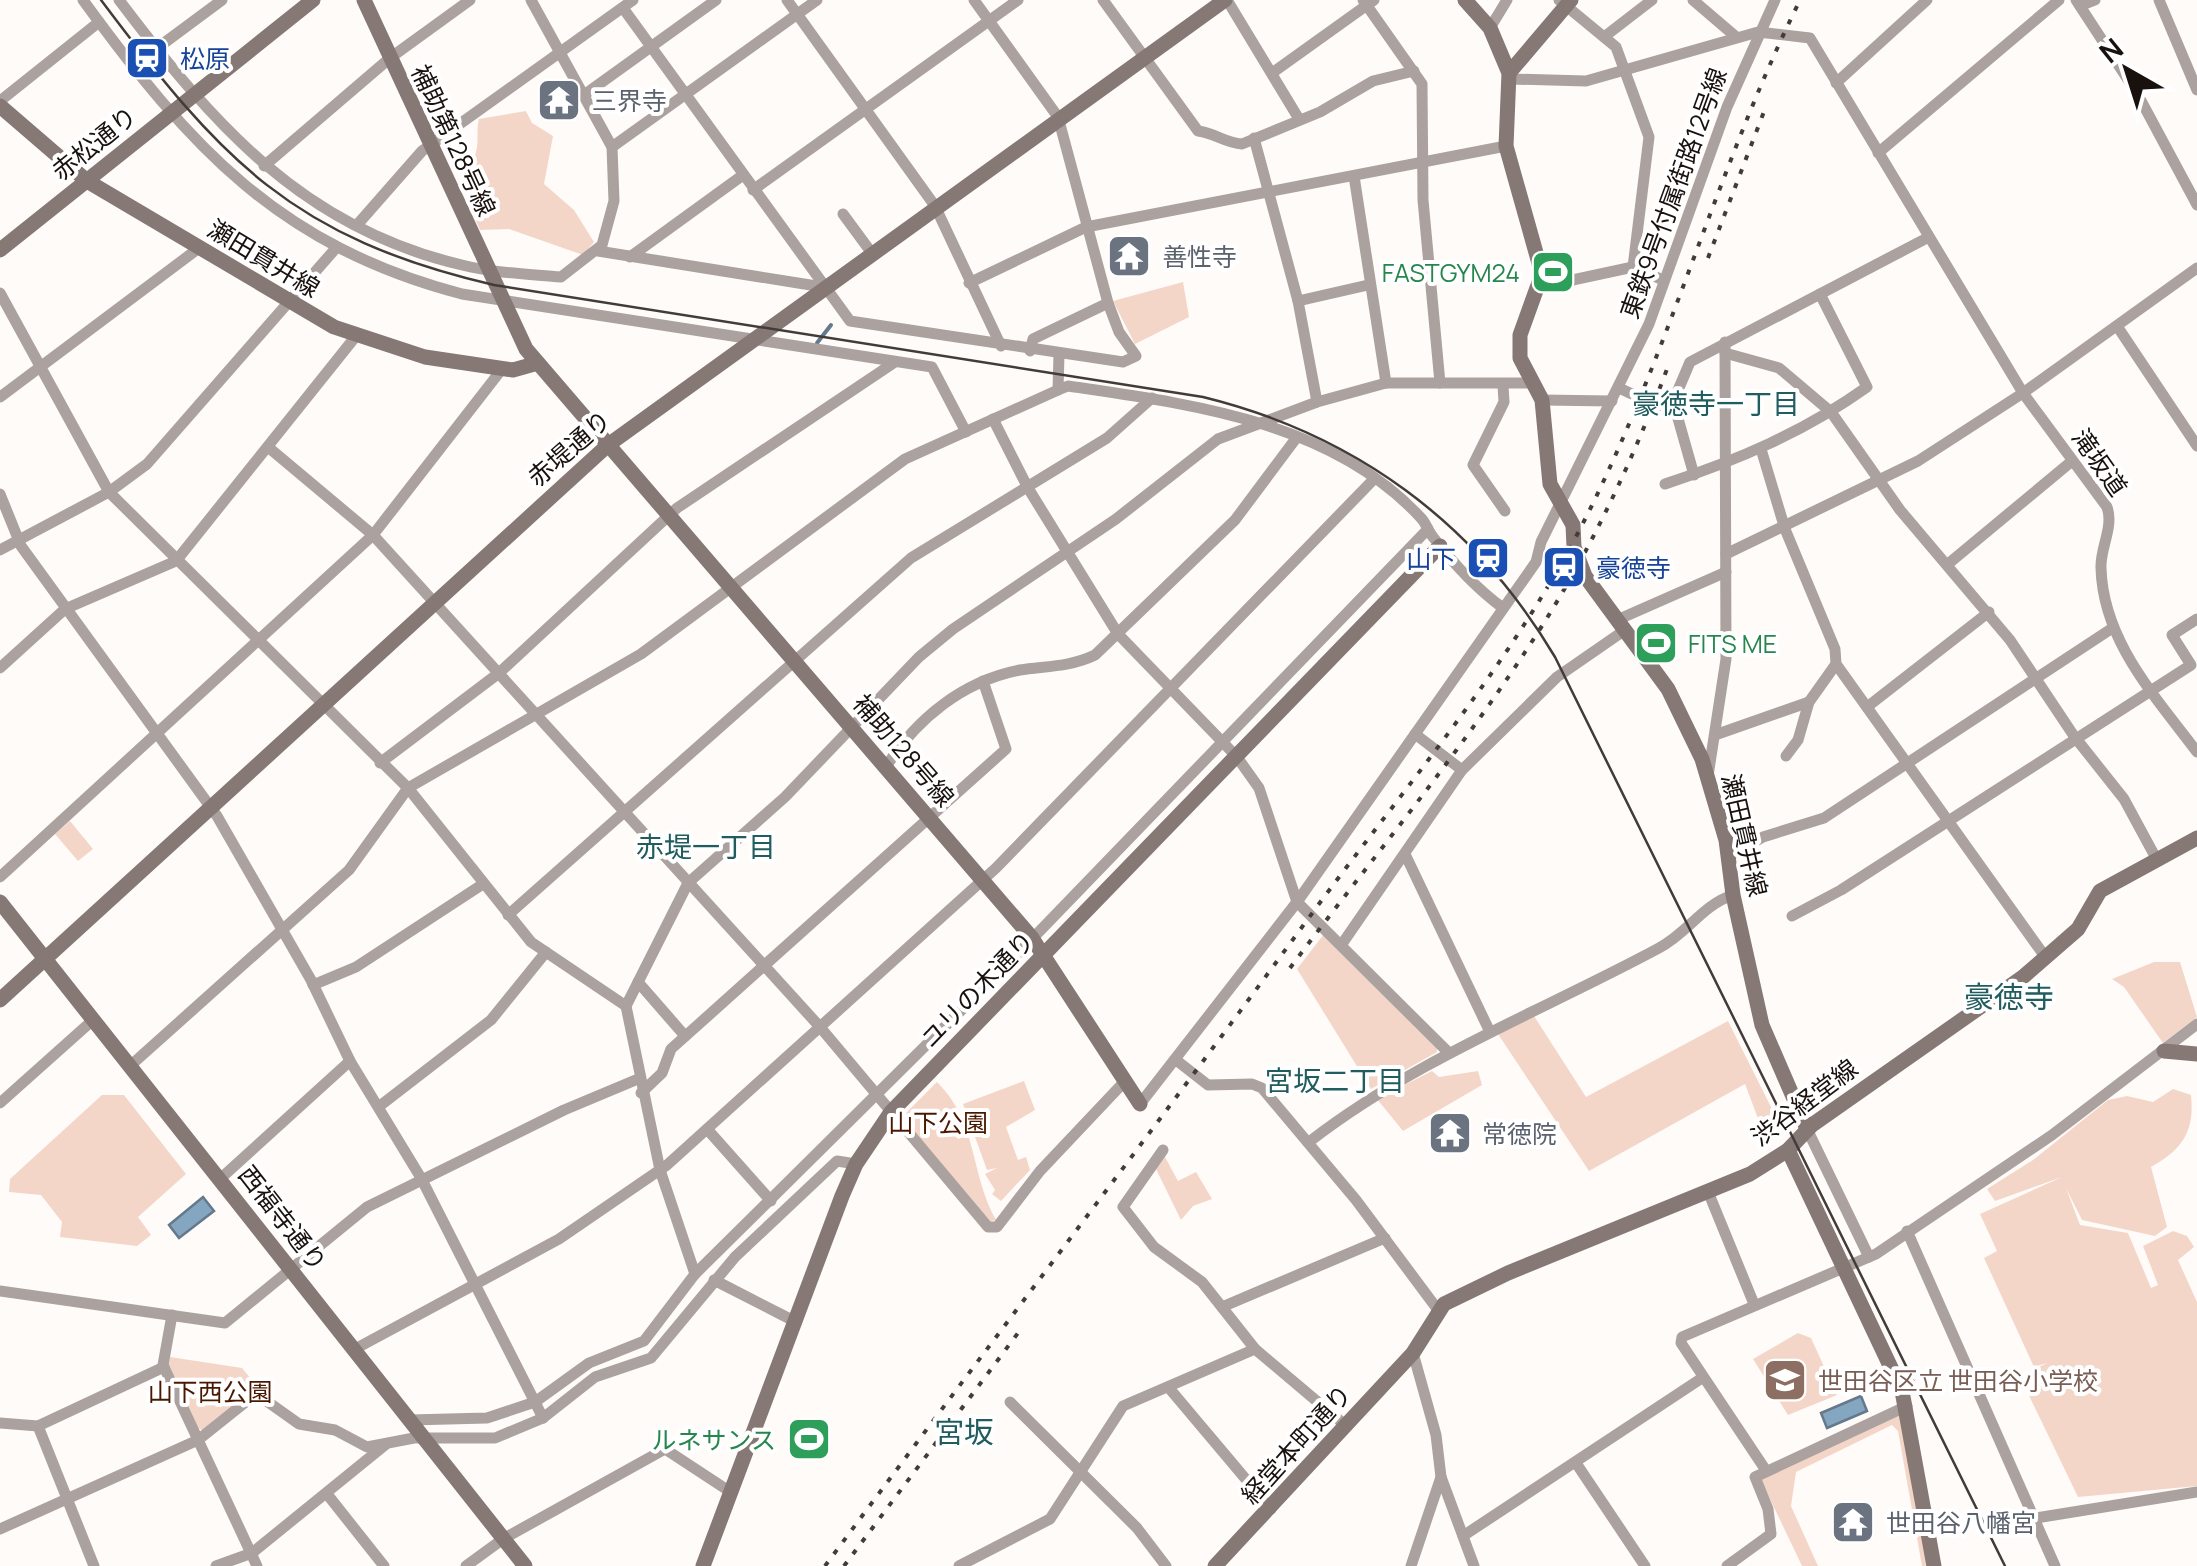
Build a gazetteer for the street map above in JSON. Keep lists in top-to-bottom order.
{
  "streets": {
    "street": [
      "補助第128号線",
      "赤松通り",
      "東鉄9号付属街路12号線",
      "瀬田貫井線",
      "赤堤通り",
      "滝坂道",
      "補助128号線",
      "ユリの木通り",
      "渋谷経堂線",
      "西福寺通り",
      "経堂本町通り"
    ]
  },
  "crossings": [
    ["赤松通り", "瀬田貫井線"],
    ["東鉄9号付属街路12号線", "瀬田貫井線"],
    ["東鉄9号付属街路12号線", "滝坂道"],
    ["東鉄9号付属街路12号線", "補助128号線"],
    ["瀬田貫井線", "渋谷経堂線"],
    ["赤堤通り", "補助128号線"],
    ["赤堤通り", "西福寺通り"],
    ["補助128号線", "ユリの木通り"]
  ],
  "districts": [
    "豪徳寺一丁目",
    "赤堤一丁目",
    "豪徳寺",
    "宮坂二丁目",
    "宮坂"
  ],
  "parks": ["山下公園", "山下西公園"],
  "places": {
    "station": ["松原", "山下", "豪徳寺"],
    "temple": [
      "三界寺",
      "善性寺",
      "常徳院",
      "世田谷八幡宮"
    ],
    "sports": ["FASTGYM24", "FITS ME", "ルネサンス"],
    "school or university": ["世田谷区立 世田谷小学校"]
  },
  "north": "top left"
}
